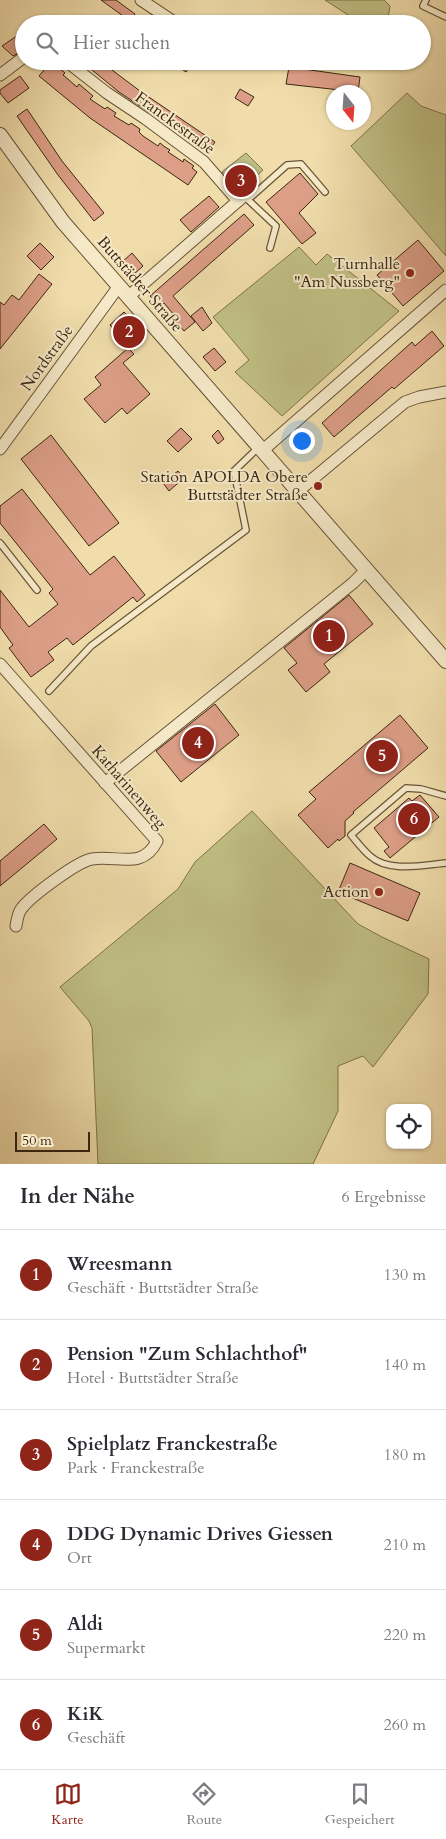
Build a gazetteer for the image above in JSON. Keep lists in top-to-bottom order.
{
  "streets": {
    "street": [
      "Franckestraße",
      "Buttstädter Straße",
      "Nordstraße",
      "Katharinenweg"
    ]
  },
  "crossings": [
    ["Buttstädter Straße", "Nordstraße"]
  ],
  "places": ["Turnhalle \"Am Nussberg\"", "Station APOLDA Obere Buttstädter Straße", "Action"],
  "scale_bar": "50 m",
  "north": "bottom",
  "page": {
    "search": "Hier suchen",
    "pins": [
      "3",
      "2",
      "1",
      "4",
      "5",
      "6"
    ],
    "scale": "50 m",
    "heading": ["In der Nähe", "6 Ergebnisse"],
    "list": [
      {
        "mark": "1",
        "name": "Wreesmann",
        "note": "Geschäft · Buttstädter Straße",
        "value": "130 m"
      },
      {
        "mark": "2",
        "name": "Pension \"Zum Schlachthof\"",
        "note": "Hotel · Buttstädter Straße",
        "value": "140 m"
      },
      {
        "mark": "3",
        "name": "Spielplatz Franckestraße",
        "note": "Park · Franckestraße",
        "value": "180 m"
      },
      {
        "mark": "4",
        "name": "DDG Dynamic Drives Giessen",
        "note": "Ort",
        "value": "210 m"
      },
      {
        "mark": "5",
        "name": "Aldi",
        "note": "Supermarkt",
        "value": "220 m"
      },
      {
        "mark": "6",
        "name": "KiK",
        "note": "Geschäft",
        "value": "260 m"
      }
    ],
    "nav": ["Karte", "Route", "Gespeichert"]
  }
}
